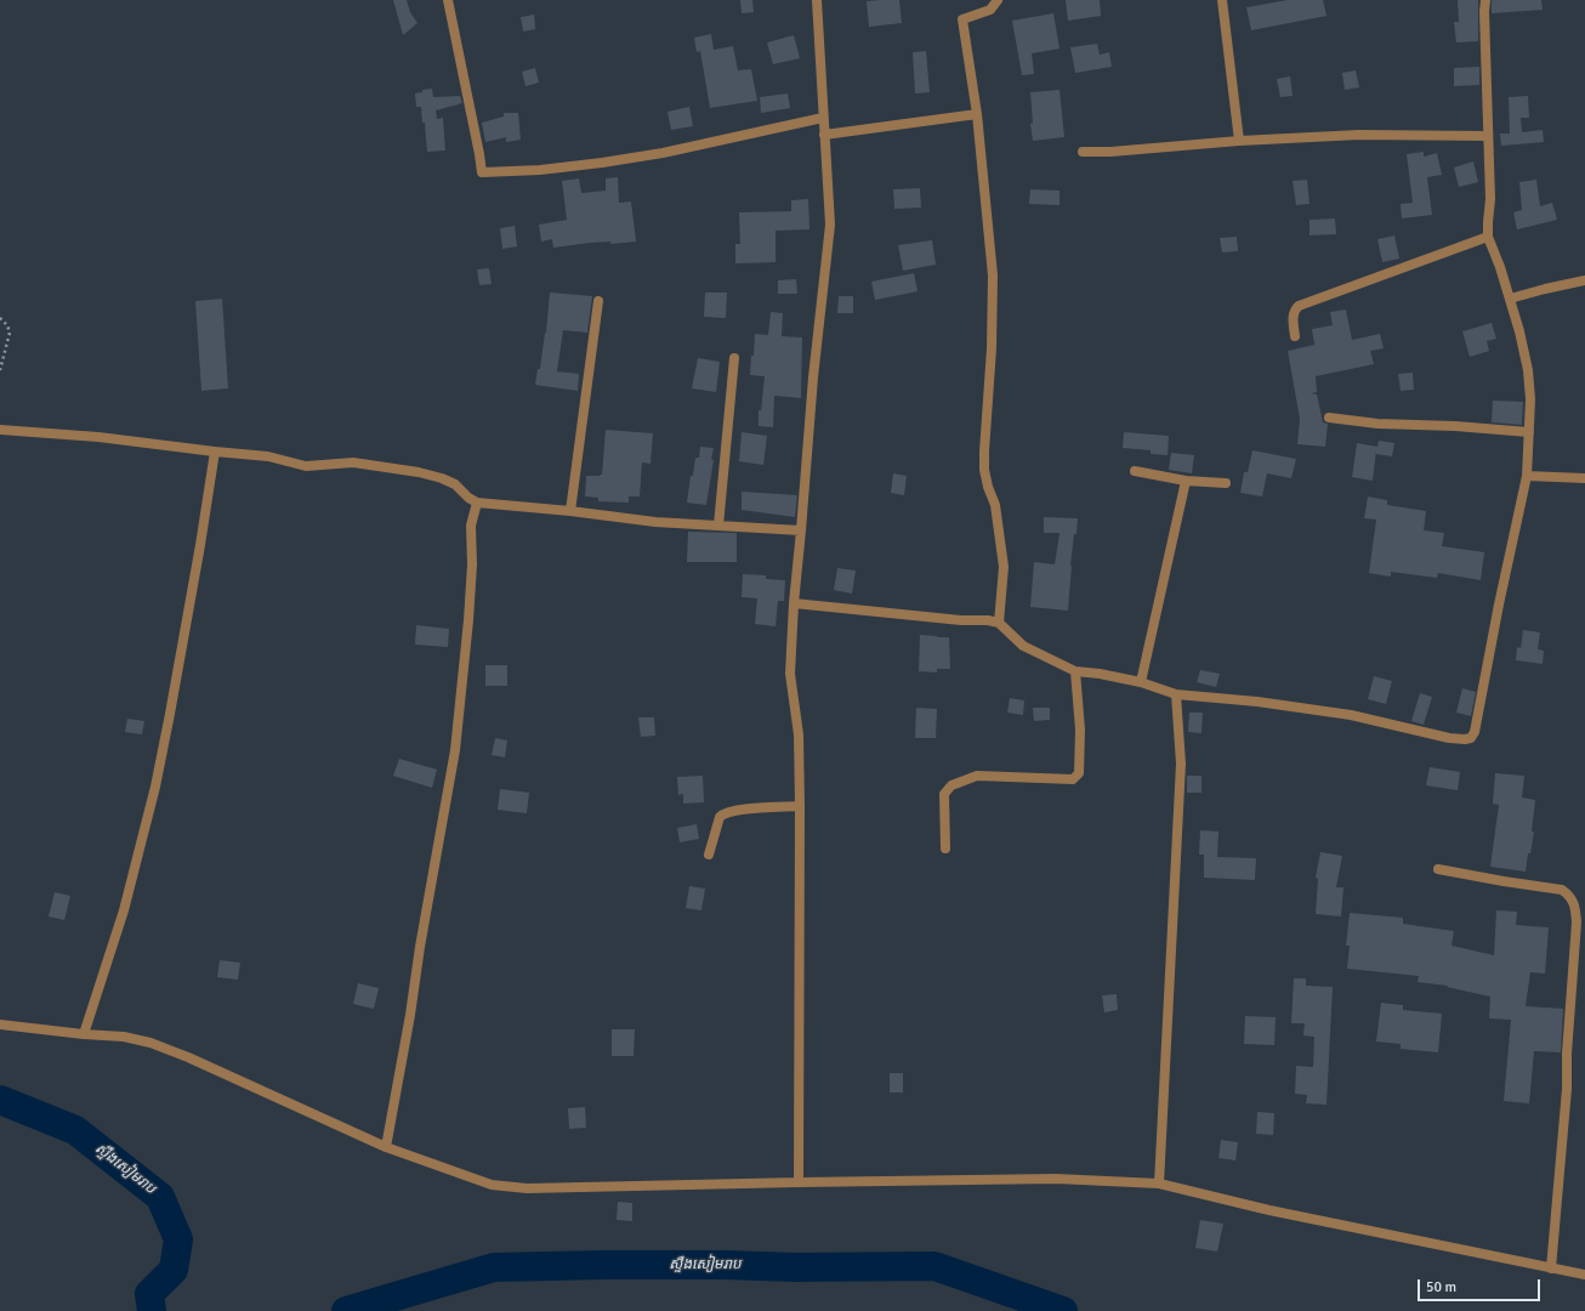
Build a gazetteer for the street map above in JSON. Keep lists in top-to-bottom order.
{
  "water": ["ស្ទឹងសៀមរាប"],
  "scale_bar": "50 m"
}
